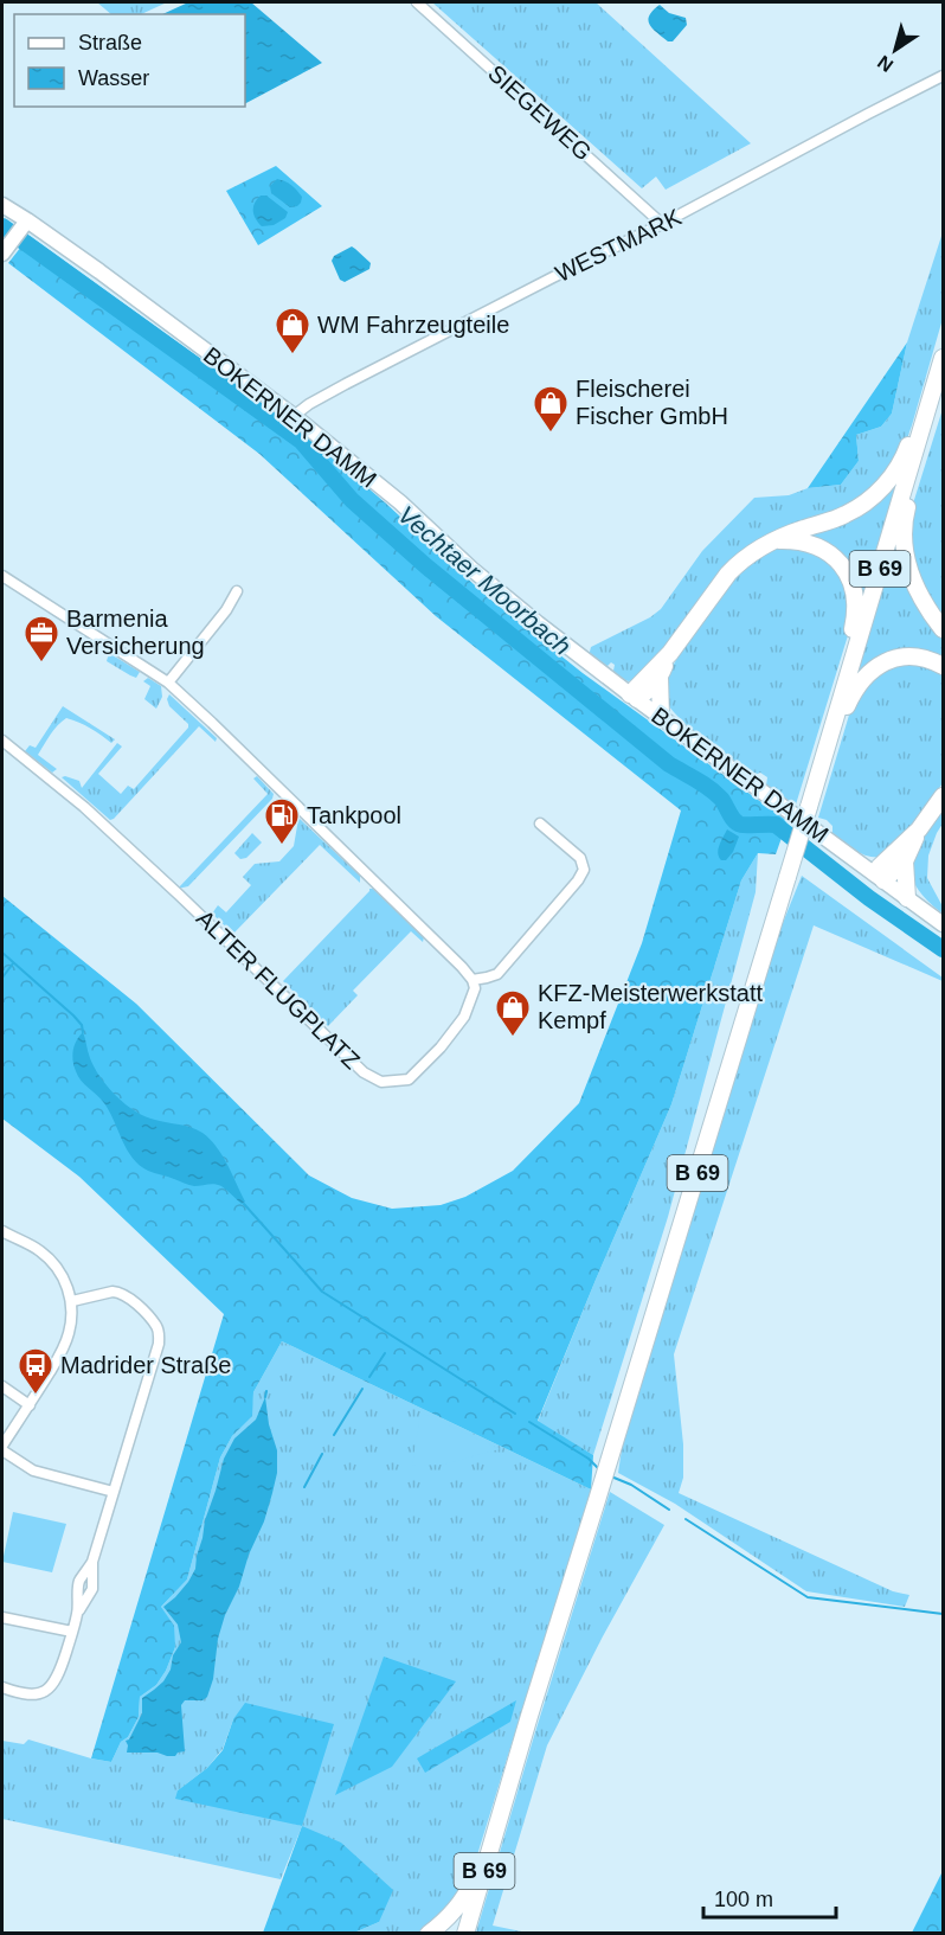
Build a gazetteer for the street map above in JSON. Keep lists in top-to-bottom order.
{
  "streets": {
    "main road": ["BOKERNER DAMM", "B 69"],
    "street": ["SIEGEWEG", "WESTMARK", "ALTER FLUGPLATZ"]
  },
  "crossings": [
    ["SIEGEWEG", "WESTMARK"],
    ["WESTMARK", "BOKERNER DAMM"]
  ],
  "water": ["Vechtaer Moorbach"],
  "places": {
    "shop": ["WM Fahrzeugteile", "Fleischerei Fischer GmbH", "KFZ-Meisterwerkstatt Kempf"],
    "office": ["Barmenia Versicherung"],
    "fuel station": ["Tankpool"],
    "bus stop": ["Madrider Straße"]
  },
  "legend": ["Straße", "Wasser"],
  "scale_bar": "100 m",
  "north": "bottom left"
}
